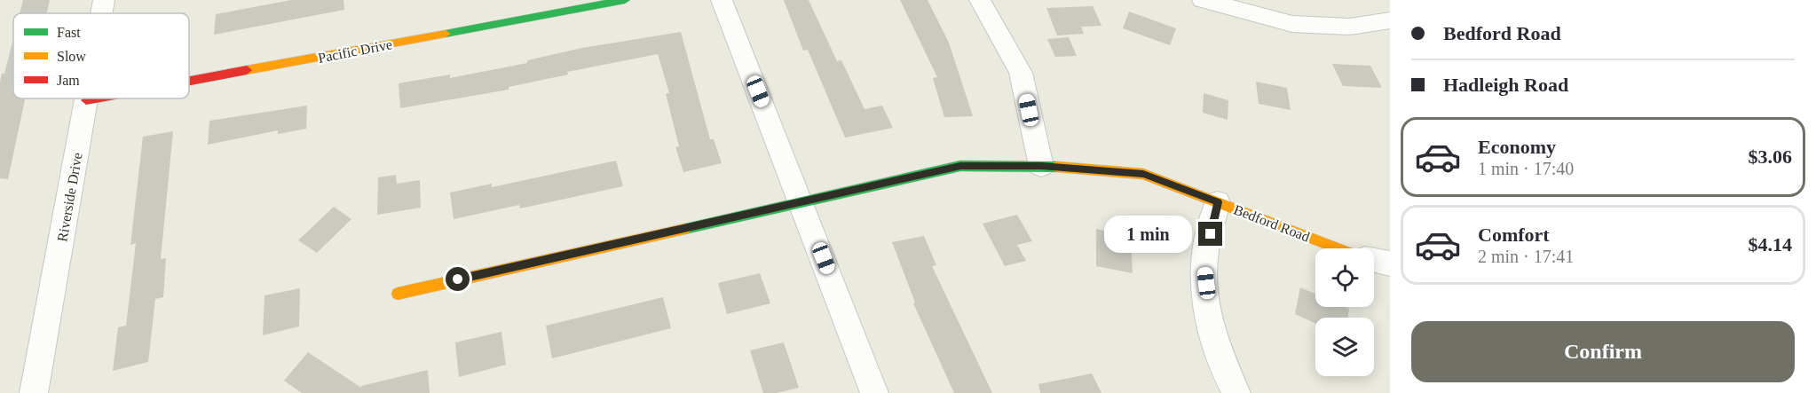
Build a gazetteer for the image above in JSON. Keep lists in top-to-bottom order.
{
  "streets": {
    "street": ["Pacific Drive", "Riverside Drive", "Bedford Road"]
  },
  "crossings": [
    ["Pacific Drive", "Riverside Drive"]
  ],
  "legend": ["Fast", "Slow", "Jam"],
  "page": {
    "banner": ["Bedford Road", "Hadleigh Road"],
    "list": [
      {
        "name": "Economy",
        "note": "1 min · 17:40",
        "value": "$3.06"
      },
      {
        "name": "Comfort",
        "note": "2 min · 17:41",
        "value": "$4.14"
      }
    ],
    "bubble": "1 min",
    "buttons": "Confirm"
  }
}
